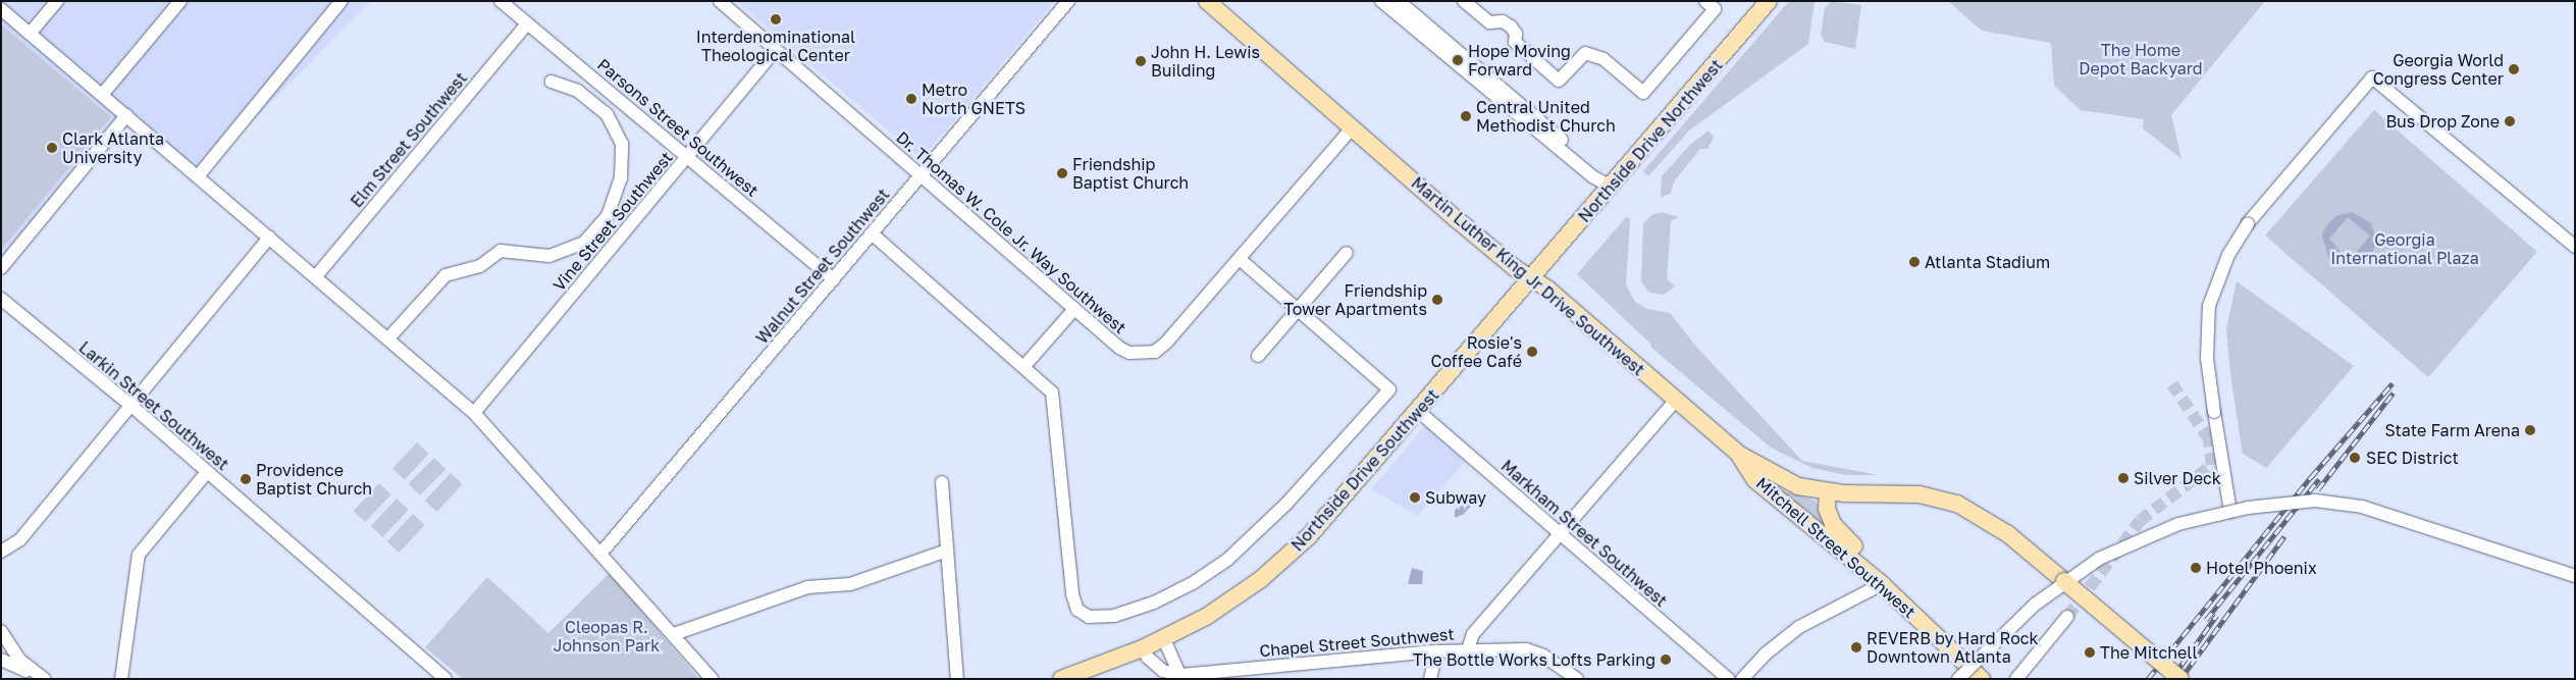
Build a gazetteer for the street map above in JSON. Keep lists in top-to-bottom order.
{
  "streets": {
    "main road": [
      "Northside Drive Northwest",
      "Martin Luther King Jr Drive Southwest",
      "Northside Drive Southwest",
      "Mitchell Street Southwest"
    ],
    "street": [
      "Parsons Street Southwest",
      "Elm Street Southwest",
      "Vine Street Southwest",
      "Dr. Thomas W. Cole Jr. Way Southwest",
      "Walnut Street Southwest",
      "Larkin Street Southwest",
      "Markham Street Southwest",
      "Chapel Street Southwest"
    ]
  },
  "crossings": [
    ["Parsons Street Southwest", "Elm Street Southwest"],
    ["Parsons Street Southwest", "Vine Street Southwest"],
    ["Parsons Street Southwest", "Walnut Street Southwest"],
    ["Northside Drive Northwest", "Martin Luther King Jr Drive Southwest"],
    ["Northside Drive Northwest", "Northside Drive Southwest"],
    ["Vine Street Southwest", "Dr. Thomas W. Cole Jr. Way Southwest"],
    ["Dr. Thomas W. Cole Jr. Way Southwest", "Walnut Street Southwest"],
    ["Dr. Thomas W. Cole Jr. Way Southwest", "Martin Luther King Jr Drive Southwest"],
    ["Martin Luther King Jr Drive Southwest", "Northside Drive Southwest"],
    ["Martin Luther King Jr Drive Southwest", "Mitchell Street Southwest"],
    ["Northside Drive Southwest", "Markham Street Southwest"],
    ["Northside Drive Southwest", "Chapel Street Southwest"]
  ],
  "parks": ["The Home Depot Backyard", "Georgia International Plaza", "Cleopas R. Johnson Park"],
  "places": [
    "Interdenominational Theological Center",
    "Hope Moving Forward",
    "John H. Lewis Building",
    "Georgia World Congress Center",
    "Metro North GNETS",
    "Central United Methodist Church",
    "Bus Drop Zone",
    "Clark Atlanta University",
    "Friendship Baptist Church",
    "Atlanta Stadium",
    "Friendship Tower Apartments",
    "Rosie's Coffee Café",
    "State Farm Arena",
    "SEC District",
    "Silver Deck",
    "Providence Baptist Church",
    "Subway",
    "Hotel Phoenix",
    "REVERB by Hard Rock Downtown Atlanta",
    "The Mitchell",
    "The Bottle Works Lofts Parking"
  ]
}
